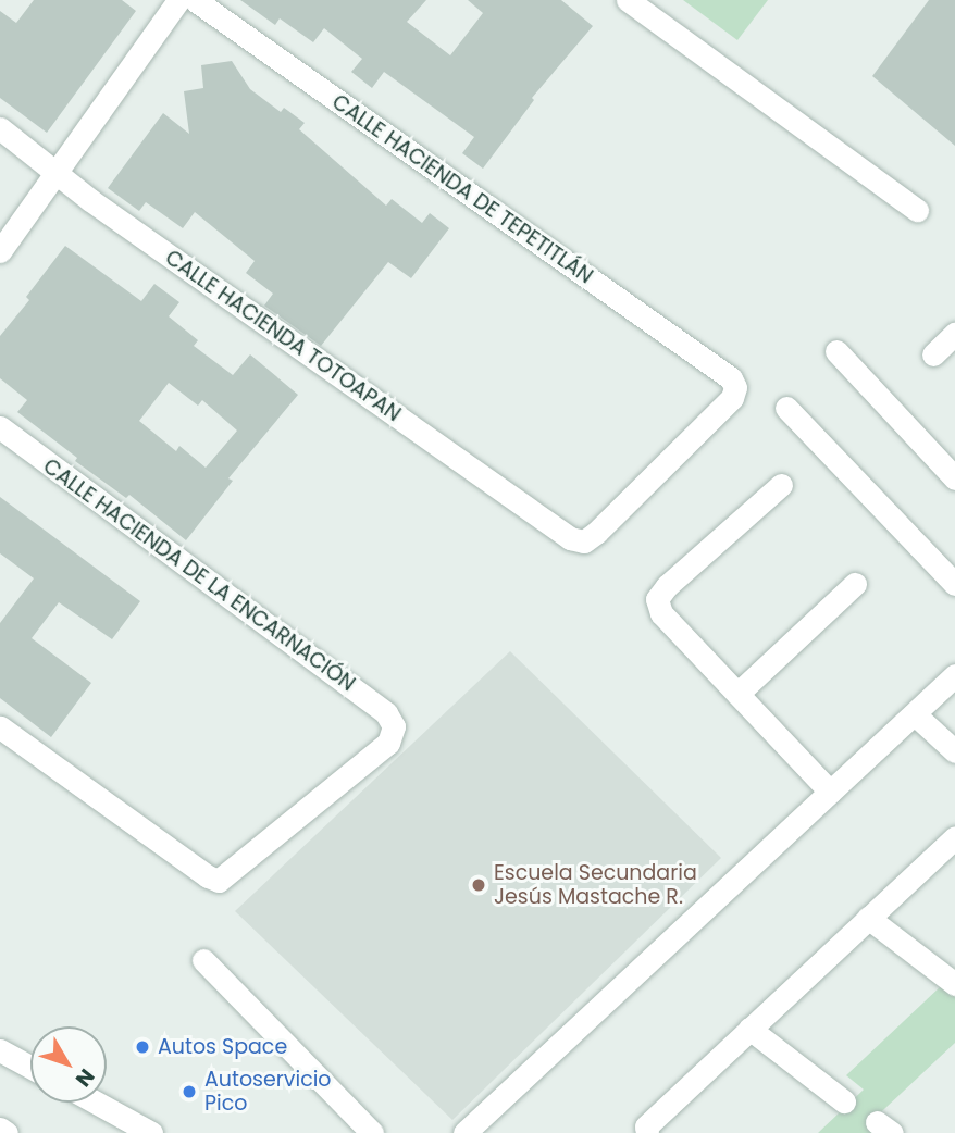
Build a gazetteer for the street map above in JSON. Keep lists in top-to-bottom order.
{
  "streets": {
    "street": ["CALLE HACIENDA DE TEPETITLÁN", "CALLE HACIENDA TOTOAPAN", "CALLE HACIENDA DE LA ENCARNACIÓN"]
  },
  "crossings": [
    ["CALLE HACIENDA DE TEPETITLÁN", "CALLE HACIENDA TOTOAPAN"]
  ],
  "places": ["Escuela Secundaria Jesús Mastache R.", "Autos Space", "Autoservicio Pico"],
  "north": "bottom right"
}
